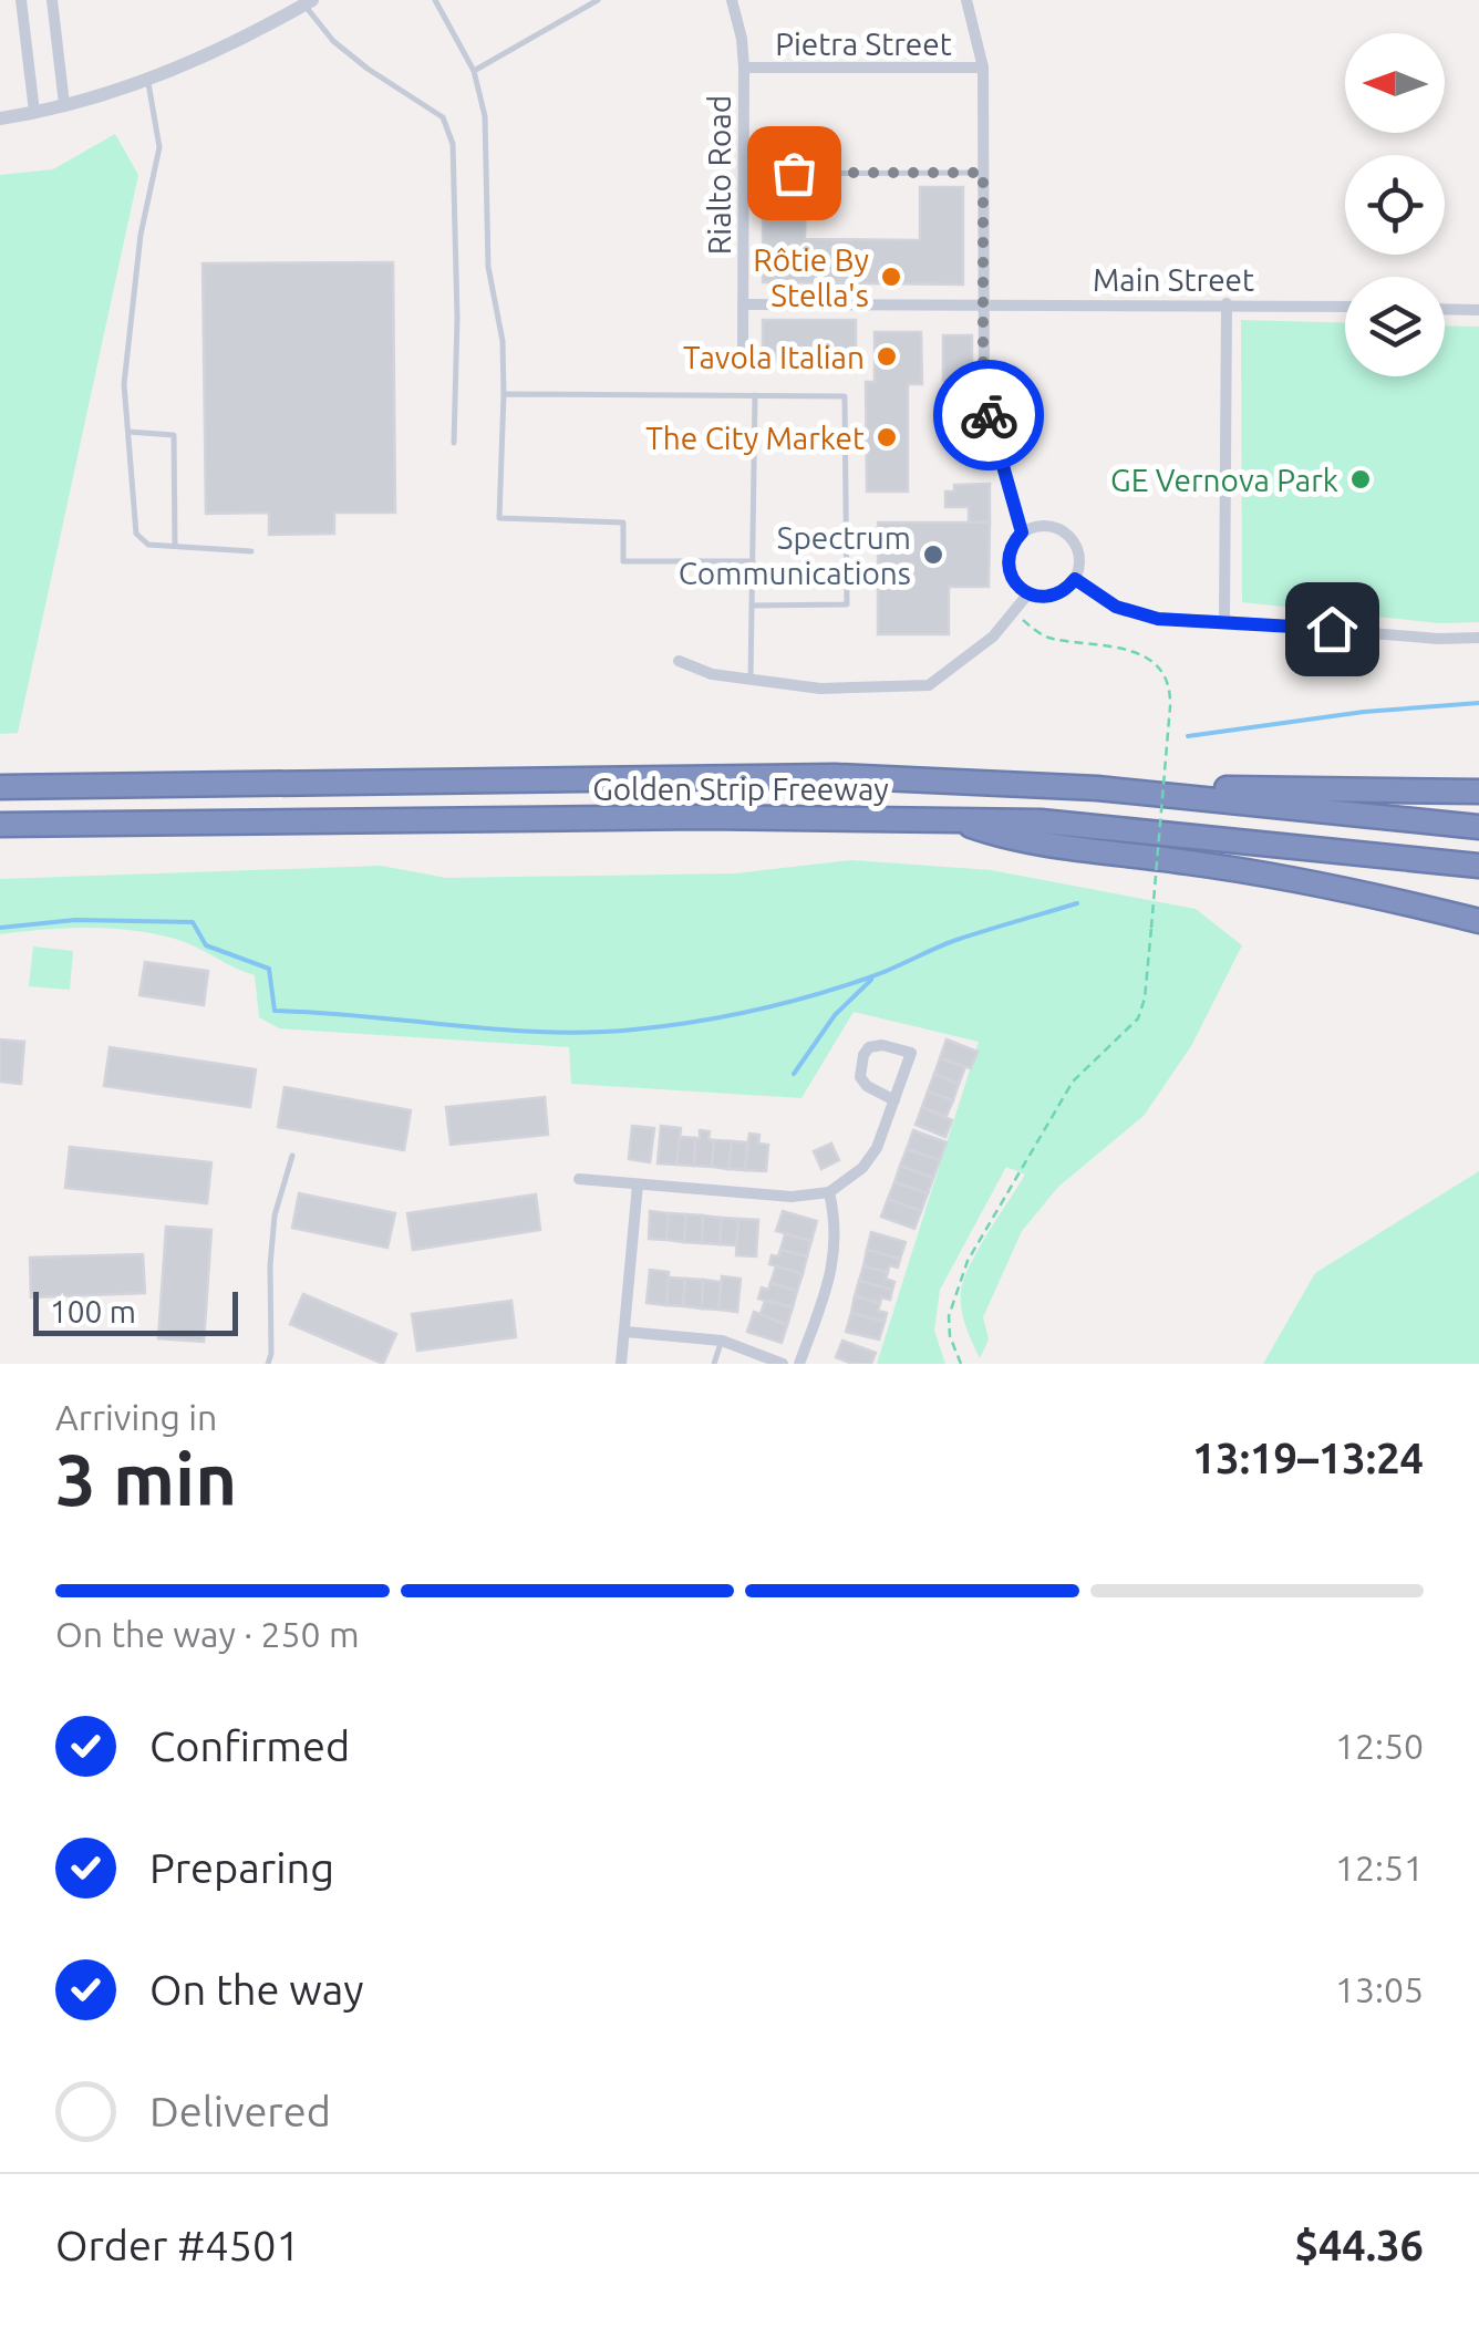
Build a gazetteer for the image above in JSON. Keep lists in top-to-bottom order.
{
  "streets": {
    "highway": ["Golden Strip Freeway"],
    "street": ["Pietra Street", "Rialto Road", "Main Street"]
  },
  "crossings": [
    ["Pietra Street", "Rialto Road"],
    ["Rialto Road", "Main Street"]
  ],
  "places": [
    "Rôtie By Stella's",
    "Tavola Italian",
    "The City Market",
    "GE Vernova Park",
    "Spectrum Communications"
  ],
  "scale_bar": "100 m",
  "north": "left",
  "page": {
    "scale": "100 m",
    "heading": ["3 min", "Arriving in", "13:19–13:24"],
    "panel": ["Order #4501", "$44.36"],
    "bar": "On the way · 250 m",
    "list": [
      ["Confirmed", "12:50"],
      ["Preparing", "12:51"],
      ["On the way", "13:05"],
      "Delivered"
    ]
  }
}
